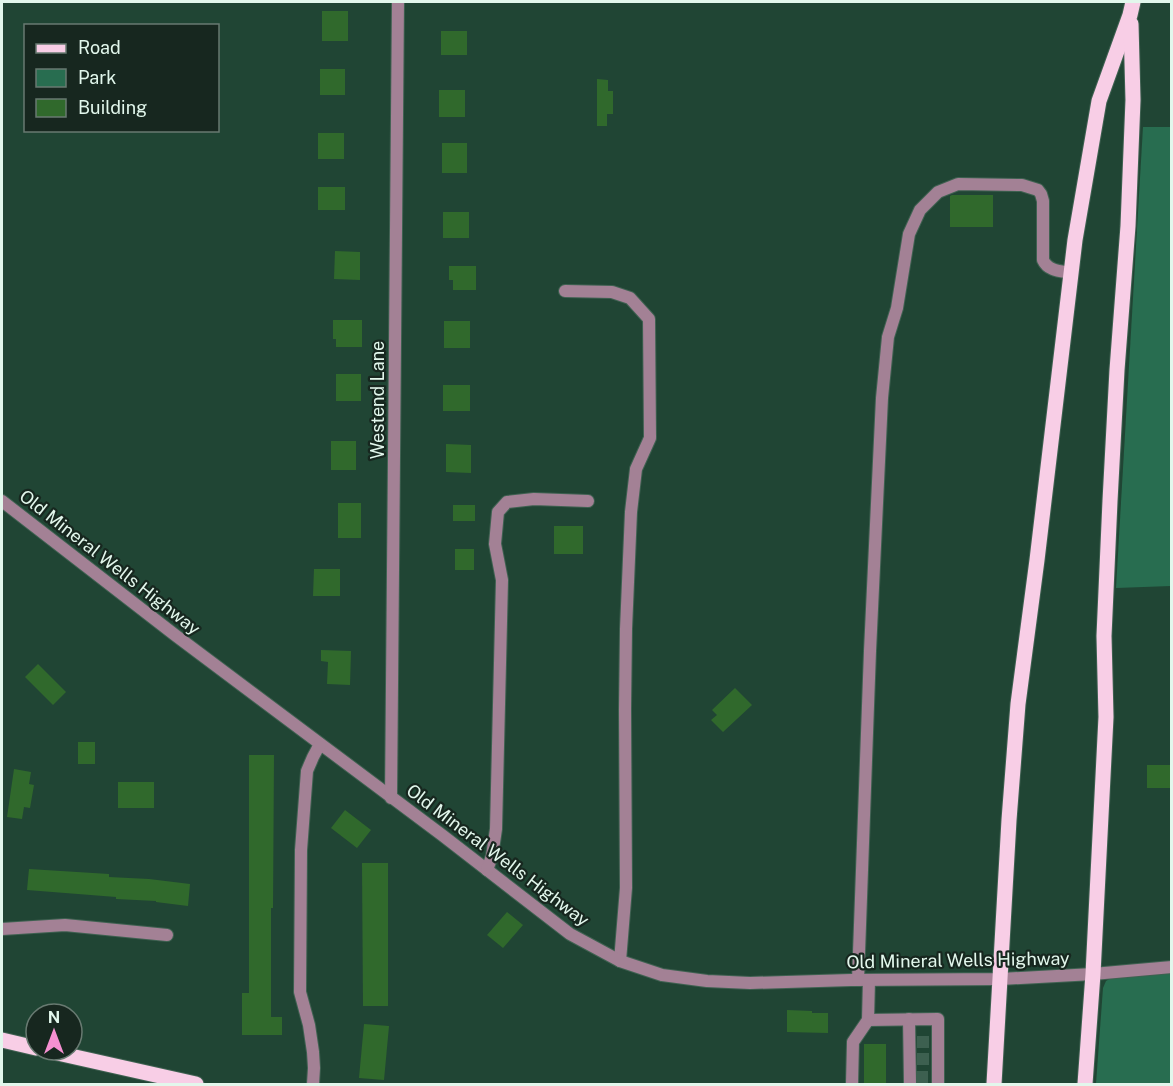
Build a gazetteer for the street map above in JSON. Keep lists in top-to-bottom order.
{
  "streets": {
    "street": ["Westend Lane", "Old Mineral Wells Highway"]
  },
  "crossings": [
    ["Westend Lane", "Old Mineral Wells Highway"]
  ],
  "legend": ["Road", "Park", "Building"],
  "north": "top"
}
